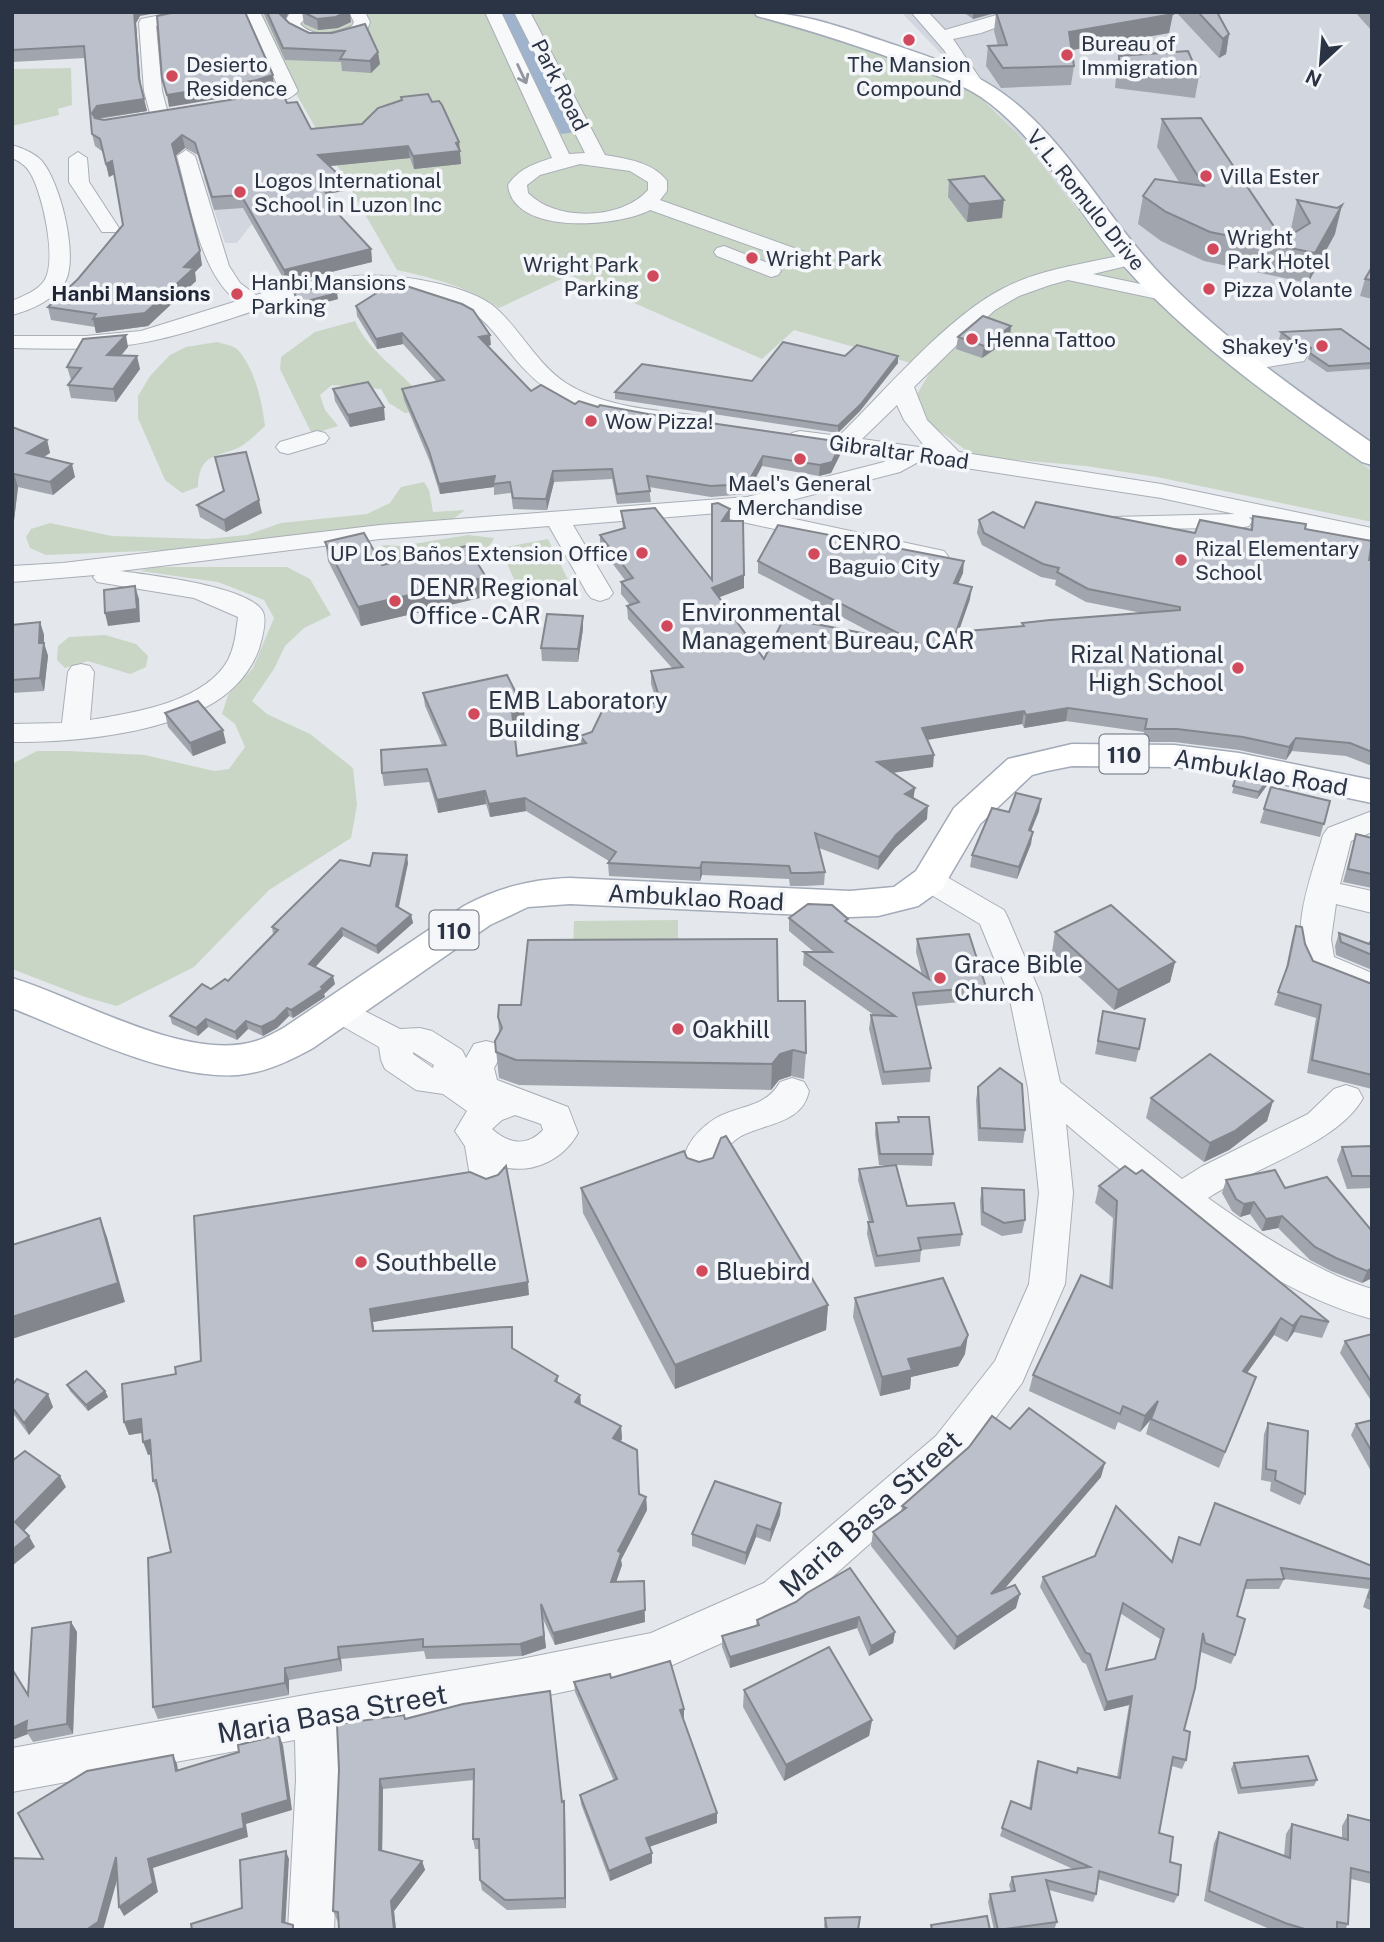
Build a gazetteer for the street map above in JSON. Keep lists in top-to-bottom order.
{
  "streets": {
    "main road": ["V. L. Romulo Drive", "110", "Ambuklao Road"],
    "street": ["Park Road", "Gibraltar Road", "Maria Basa Street"]
  },
  "crossings": [
    ["Ambuklao Road", "Maria Basa Street"]
  ],
  "districts": ["Hanbi Mansions"],
  "places": [
    "The Mansion Compound",
    "Bureau of Immigration",
    "Desierto Residence",
    "Villa Ester",
    "Logos International School in Luzon Inc",
    "Wright Park Hotel",
    "Wright Park",
    "Wright Park Parking",
    "Pizza Volante",
    "Hanbi Mansions Parking",
    "Henna Tattoo",
    "Shakey's",
    "Wow Pizza!",
    "Mael's General Merchandise",
    "UP Los Baños Extension Office",
    "CENRO Baguio City",
    "Rizal Elementary School",
    "DENR Regional Office - CAR",
    "Environmental Management Bureau, CAR",
    "Rizal National High School",
    "EMB Laboratory Building",
    "Grace Bible Church",
    "Oakhill",
    "Southbelle",
    "Bluebird"
  ],
  "north": "bottom left"
}
